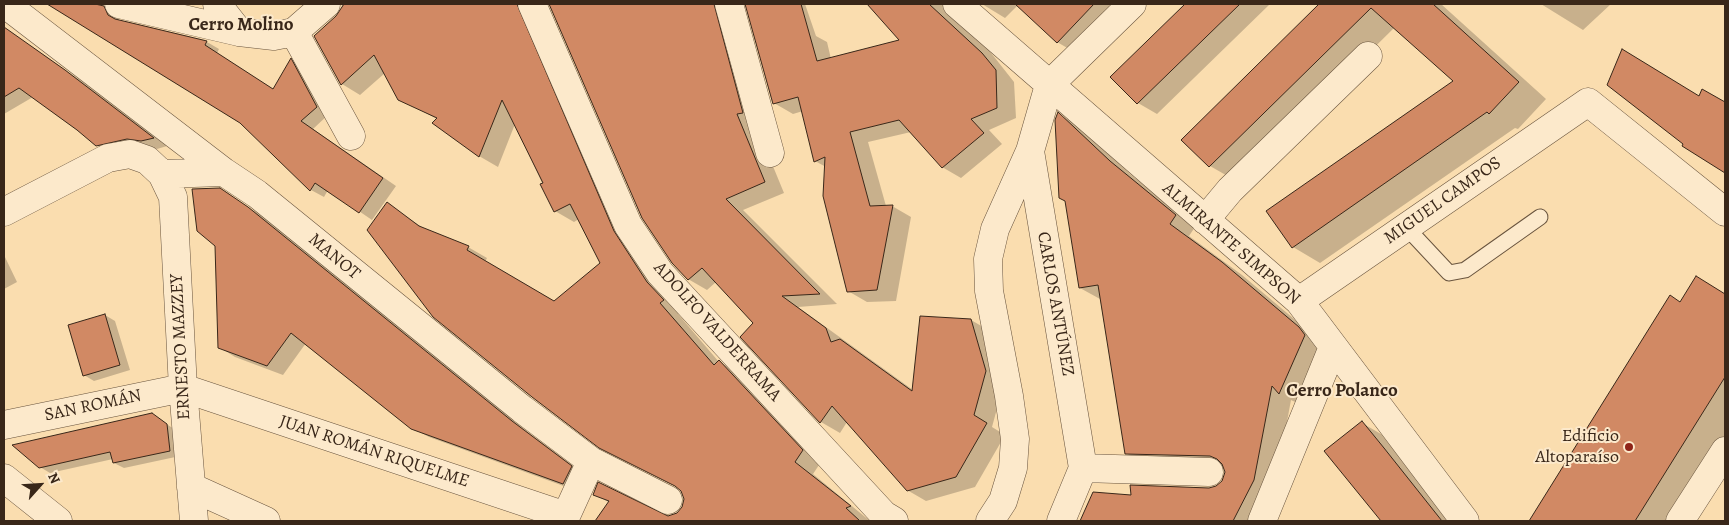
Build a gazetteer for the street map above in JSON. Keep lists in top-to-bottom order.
{
  "streets": {
    "street": [
      "MIGUEL CAMPOS",
      "ALMIRANTE SIMPSON",
      "MANOT",
      "CARLOS ANTÚNEZ",
      "ADOLFO VALDERRAMA",
      "ERNESTO MAZZEY",
      "SAN ROMÁN",
      "JUAN ROMÁN RIQUELME"
    ]
  },
  "crossings": [
    ["MIGUEL CAMPOS", "ALMIRANTE SIMPSON"],
    ["ALMIRANTE SIMPSON", "CARLOS ANTÚNEZ"],
    ["ERNESTO MAZZEY", "SAN ROMÁN"],
    ["ERNESTO MAZZEY", "JUAN ROMÁN RIQUELME"],
    ["SAN ROMÁN", "JUAN ROMÁN RIQUELME"]
  ],
  "districts": ["Cerro Molino", "Cerro Polanco"],
  "places": ["Edificio Altoparaíso"],
  "north": "top right"
}
